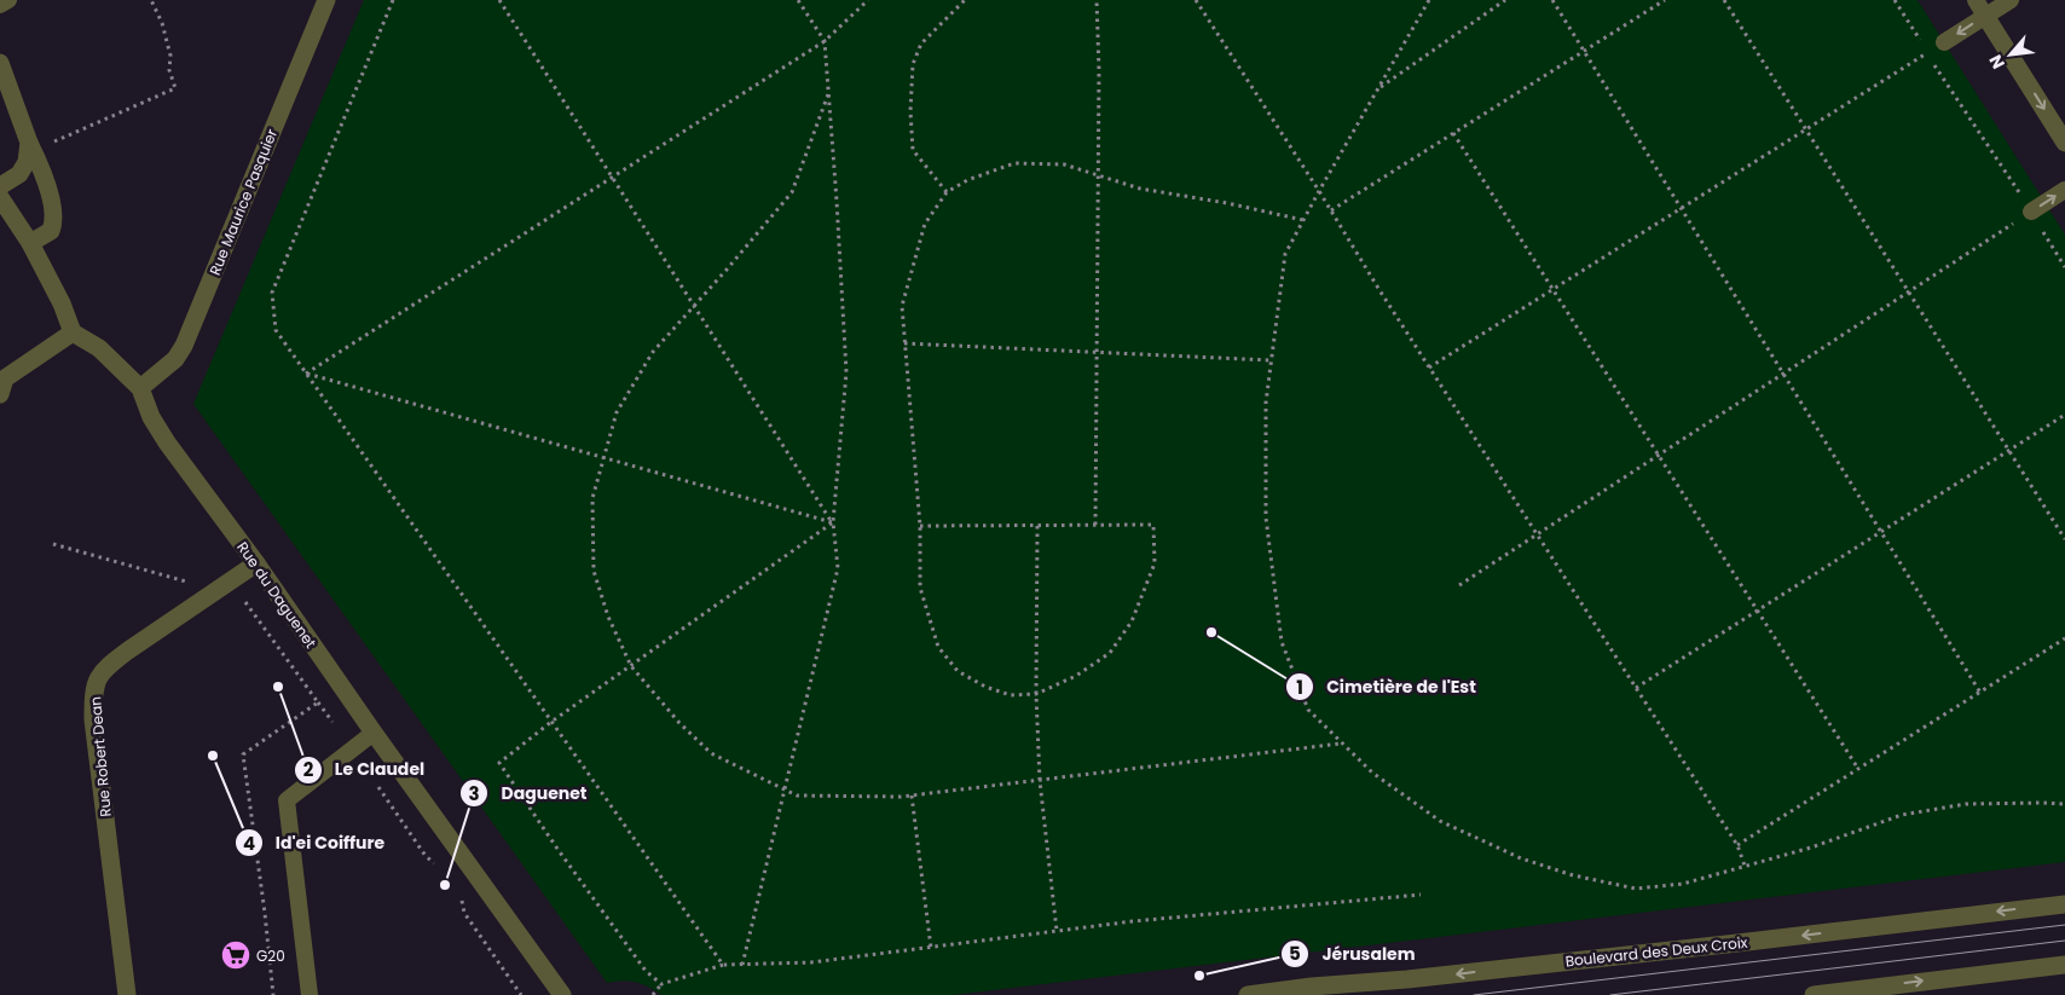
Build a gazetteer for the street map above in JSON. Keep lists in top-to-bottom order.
{
  "streets": {
    "street": [
      "Rue Maurice Pasquier",
      "Rue du Daguenet",
      "Rue Robert Dean",
      "Boulevard des Deux Croix"
    ]
  },
  "crossings": [
    ["Rue Maurice Pasquier", "Rue du Daguenet"],
    ["Rue du Daguenet", "Rue Robert Dean"]
  ],
  "places": {
    "other": [
      "Cimetière de l'Est",
      "Le Claudel",
      "Id'ei Coiffure",
      "Daguenet",
      "Jérusalem"
    ],
    "supermarket": ["G20"]
  },
  "north": "bottom left"
}
